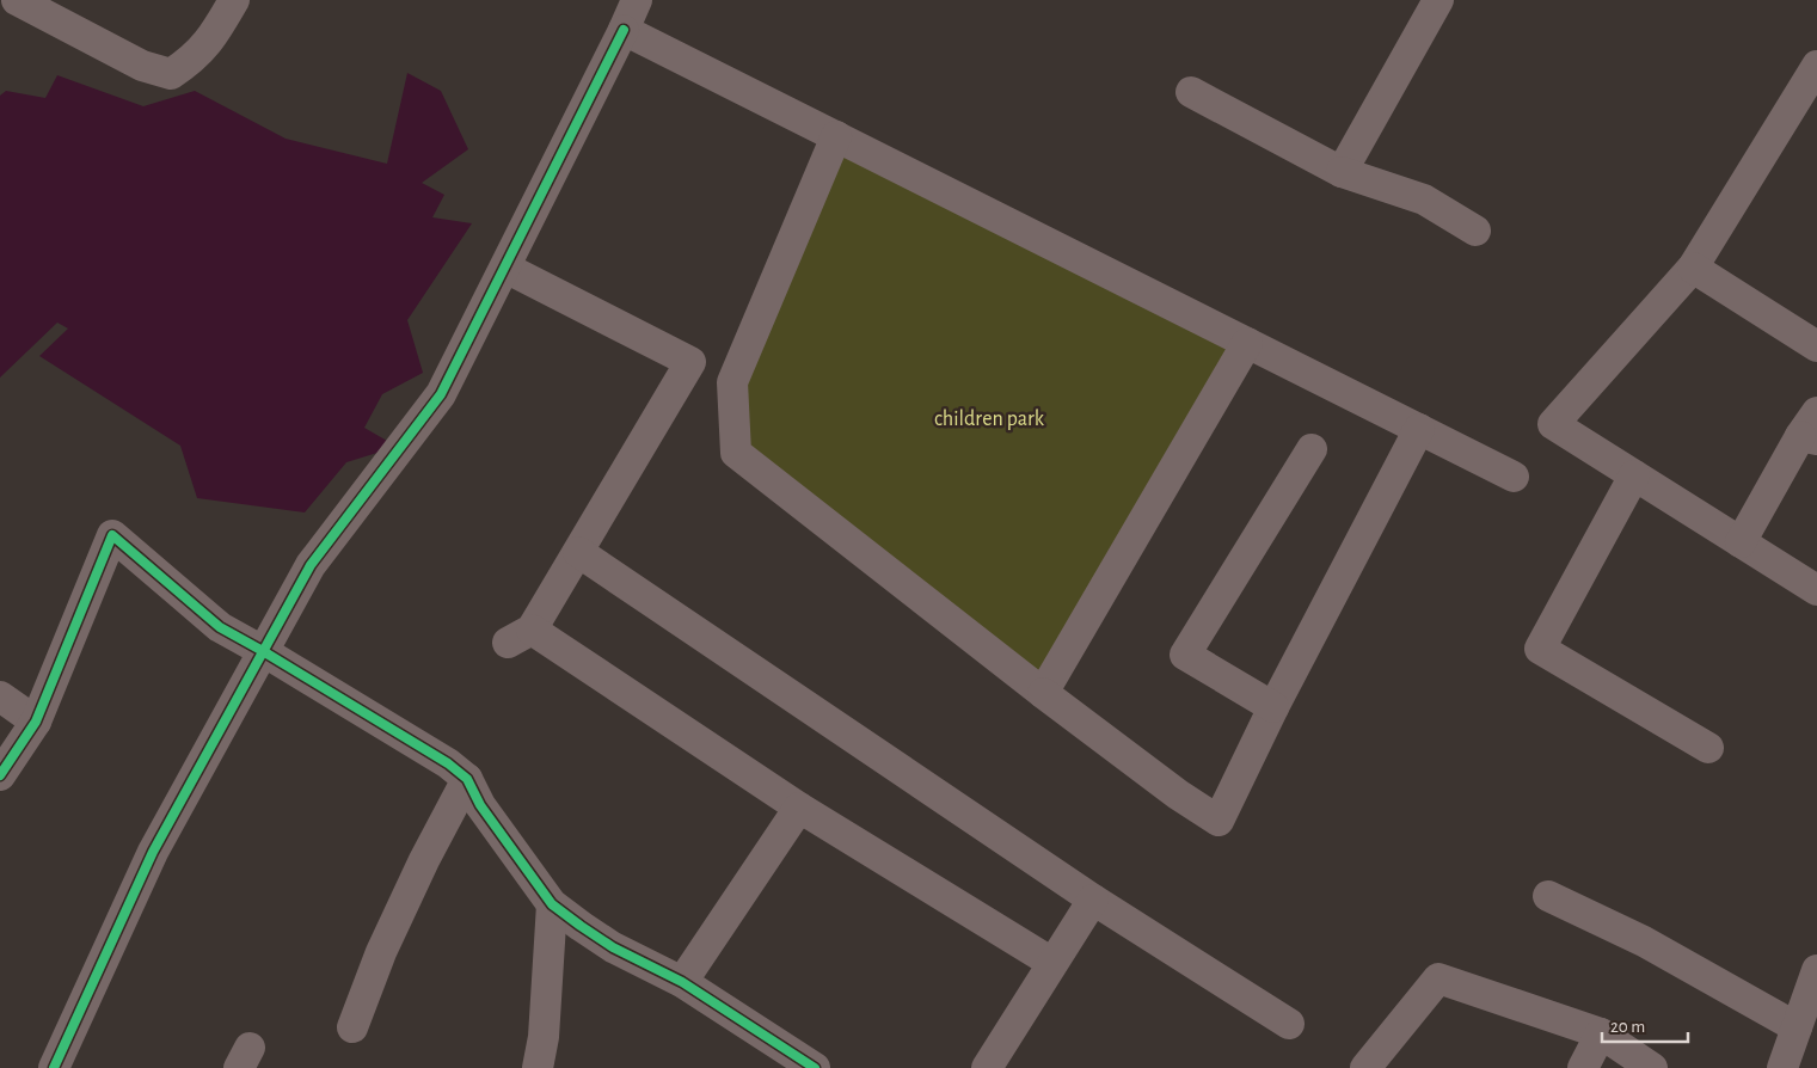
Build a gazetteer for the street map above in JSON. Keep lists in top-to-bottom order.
{
  "parks": ["children park"],
  "scale_bar": "20 m"
}
